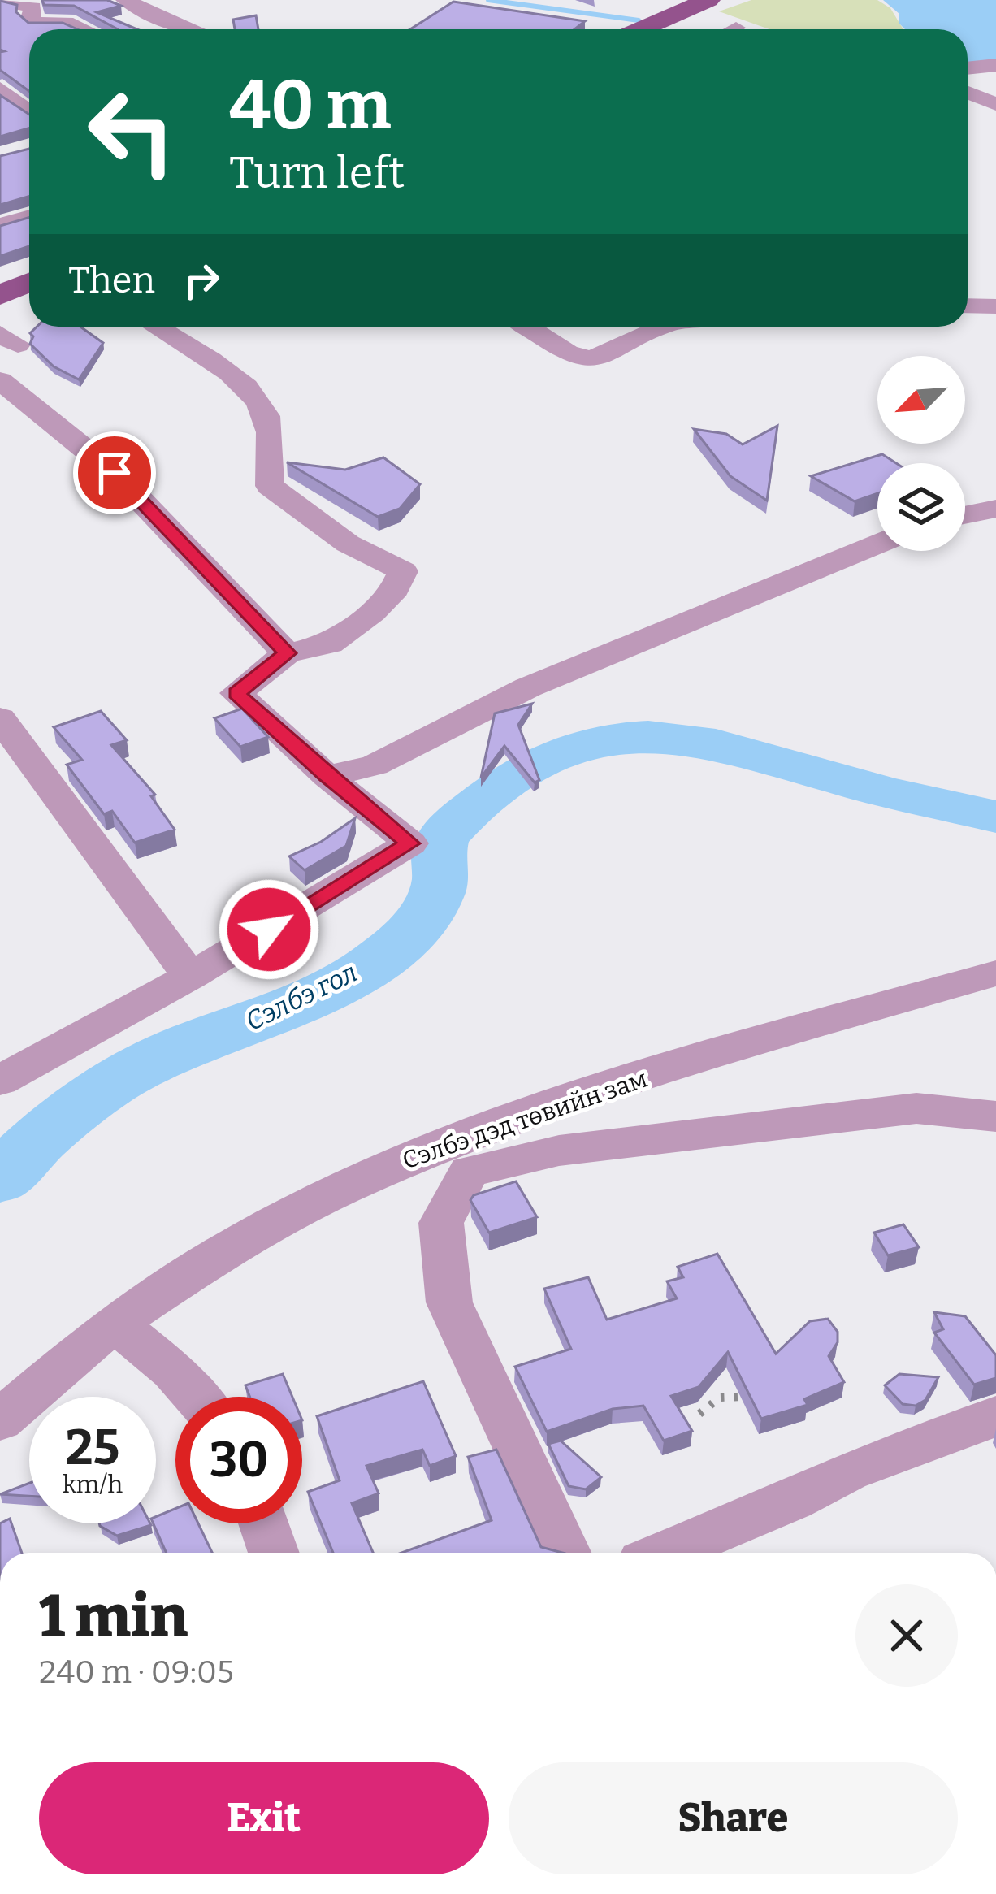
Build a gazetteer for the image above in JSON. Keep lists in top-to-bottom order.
{
  "streets": {
    "street": ["Сэлбэ дэд төвийн зам"]
  },
  "water": ["Сэлбэ гол"],
  "north": "bottom left",
  "page": {
    "turn": ["40 m", "Turn left"],
    "then": "Then",
    "speed": "25 km/h",
    "limit": "30",
    "heading": ["1 min", "240 m · 09:05"],
    "buttons": ["Exit", "Share"]
  }
}
